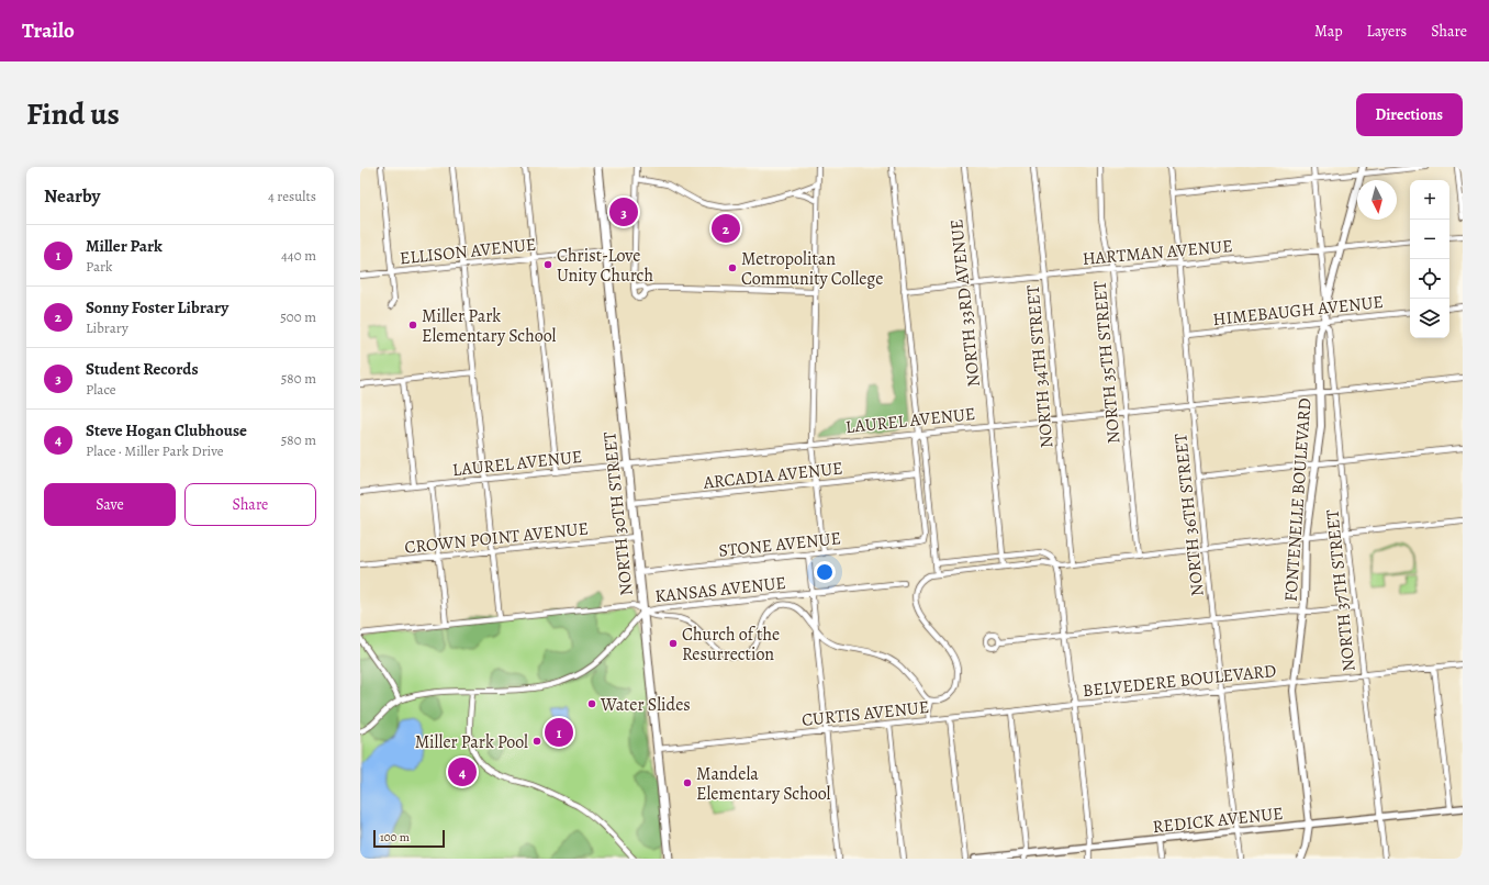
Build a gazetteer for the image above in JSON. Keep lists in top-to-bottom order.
{
  "streets": {
    "highway": ["NORTH 30TH STREET"],
    "main road": ["FONTENELLE BOULEVARD"],
    "street": [
      "ELLISON AVENUE",
      "HARTMAN AVENUE",
      "NORTH 33RD AVENUE",
      "HIMEBAUGH AVENUE",
      "NORTH 35TH STREET",
      "NORTH 34TH STREET",
      "LAUREL AVENUE",
      "ARCADIA AVENUE",
      "NORTH 36TH STREET",
      "CROWN POINT AVENUE",
      "STONE AVENUE",
      "KANSAS AVENUE",
      "NORTH 37TH STREET",
      "BELVEDERE BOULEVARD",
      "CURTIS AVENUE",
      "REDICK AVENUE"
    ]
  },
  "crossings": [
    ["ELLISON AVENUE", "NORTH 30TH STREET"],
    ["HARTMAN AVENUE", "NORTH 33RD AVENUE"],
    ["HARTMAN AVENUE", "NORTH 35TH STREET"],
    ["HARTMAN AVENUE", "NORTH 34TH STREET"],
    ["HARTMAN AVENUE", "FONTENELLE BOULEVARD"],
    ["HARTMAN AVENUE", "NORTH 36TH STREET"],
    ["NORTH 33RD AVENUE", "LAUREL AVENUE"],
    ["HIMEBAUGH AVENUE", "FONTENELLE BOULEVARD"],
    ["HIMEBAUGH AVENUE", "NORTH 36TH STREET"],
    ["HIMEBAUGH AVENUE", "NORTH 37TH STREET"],
    ["NORTH 35TH STREET", "LAUREL AVENUE"],
    ["NORTH 34TH STREET", "LAUREL AVENUE"],
    ["LAUREL AVENUE", "FONTENELLE BOULEVARD"],
    ["LAUREL AVENUE", "NORTH 30TH STREET"],
    ["LAUREL AVENUE", "NORTH 36TH STREET"],
    ["LAUREL AVENUE", "NORTH 37TH STREET"],
    ["ARCADIA AVENUE", "NORTH 30TH STREET"],
    ["ARCADIA AVENUE", "STONE AVENUE"],
    ["FONTENELLE BOULEVARD", "NORTH 37TH STREET"],
    ["FONTENELLE BOULEVARD", "BELVEDERE BOULEVARD"],
    ["FONTENELLE BOULEVARD", "REDICK AVENUE"],
    ["NORTH 30TH STREET", "CROWN POINT AVENUE"],
    ["NORTH 30TH STREET", "STONE AVENUE"],
    ["NORTH 30TH STREET", "KANSAS AVENUE"],
    ["NORTH 30TH STREET", "CURTIS AVENUE"],
    ["NORTH 36TH STREET", "BELVEDERE BOULEVARD"],
    ["NORTH 36TH STREET", "REDICK AVENUE"],
    ["NORTH 37TH STREET", "REDICK AVENUE"],
    ["BELVEDERE BOULEVARD", "CURTIS AVENUE"]
  ],
  "places": [
    "Christ-Love Unity Church",
    "Metropolitan Community College",
    "Miller Park Elementary School",
    "Church of the Resurrection",
    "Water Slides",
    "Miller Park Pool",
    "Mandela Elementary School"
  ],
  "scale_bar": "100 m",
  "north": "bottom",
  "page": {
    "header": "Trailo",
    "nav": ["Map", "Layers", "Share"],
    "title": "Find us",
    "buttons": [
      "Directions",
      ["Save", "Share"]
    ],
    "heading": ["Nearby", "4 results"],
    "map_buttons": ["+", "−"],
    "pins": [
      "3",
      "2",
      "1",
      "4"
    ],
    "list": [
      {
        "mark": "1",
        "name": "Miller Park",
        "note": "Park",
        "value": "440 m"
      },
      {
        "mark": "2",
        "name": "Sonny Foster Library",
        "note": "Library",
        "value": "500 m"
      },
      {
        "mark": "3",
        "name": "Student Records",
        "note": "Place",
        "value": "580 m"
      },
      {
        "mark": "4",
        "name": "Steve Hogan Clubhouse",
        "note": "Place · Miller Park Drive",
        "value": "580 m"
      }
    ],
    "scale": "100 m"
  }
}
